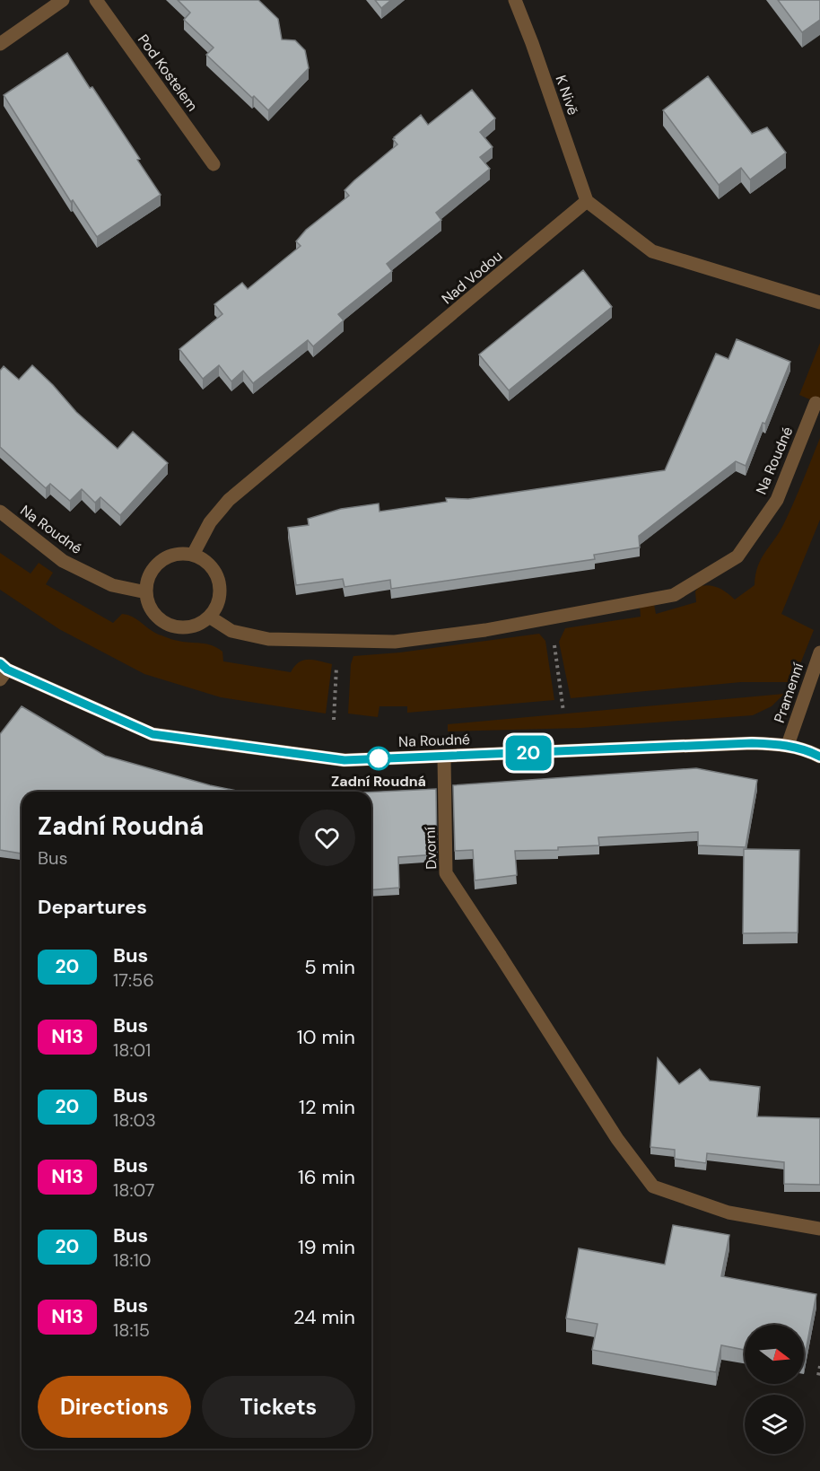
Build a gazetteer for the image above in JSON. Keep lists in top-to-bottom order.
{
  "streets": {
    "street": [
      "Pod Kostelem",
      "K Nivě",
      "Nad Vodou",
      "Na Roudné",
      "Pramenní",
      "Dvorní"
    ]
  },
  "crossings": [
    ["K Nivě", "Nad Vodou"],
    ["Nad Vodou", "Na Roudné"],
    ["Na Roudné", "Pramenní"],
    ["Na Roudné", "Dvorní"]
  ],
  "places": ["Zadní Roudná"],
  "lines": ["bus line 20"],
  "north": "right",
  "page": {
    "on_map": "20",
    "heading": [
      ["Zadní Roudná", "Bus"],
      "Departures"
    ],
    "list": [
      {
        "mark": "20",
        "name": "Bus",
        "note": "17:56",
        "value": "5 min"
      },
      {
        "mark": "N13",
        "name": "Bus",
        "note": "18:01",
        "value": "10 min"
      },
      {
        "mark": "20",
        "name": "Bus",
        "note": "18:03",
        "value": "12 min"
      },
      {
        "mark": "N13",
        "name": "Bus",
        "note": "18:07",
        "value": "16 min"
      },
      {
        "mark": "20",
        "name": "Bus",
        "note": "18:10",
        "value": "19 min"
      },
      {
        "mark": "N13",
        "name": "Bus",
        "note": "18:15",
        "value": "24 min"
      }
    ],
    "buttons": ["Directions", "Tickets"]
  }
}
